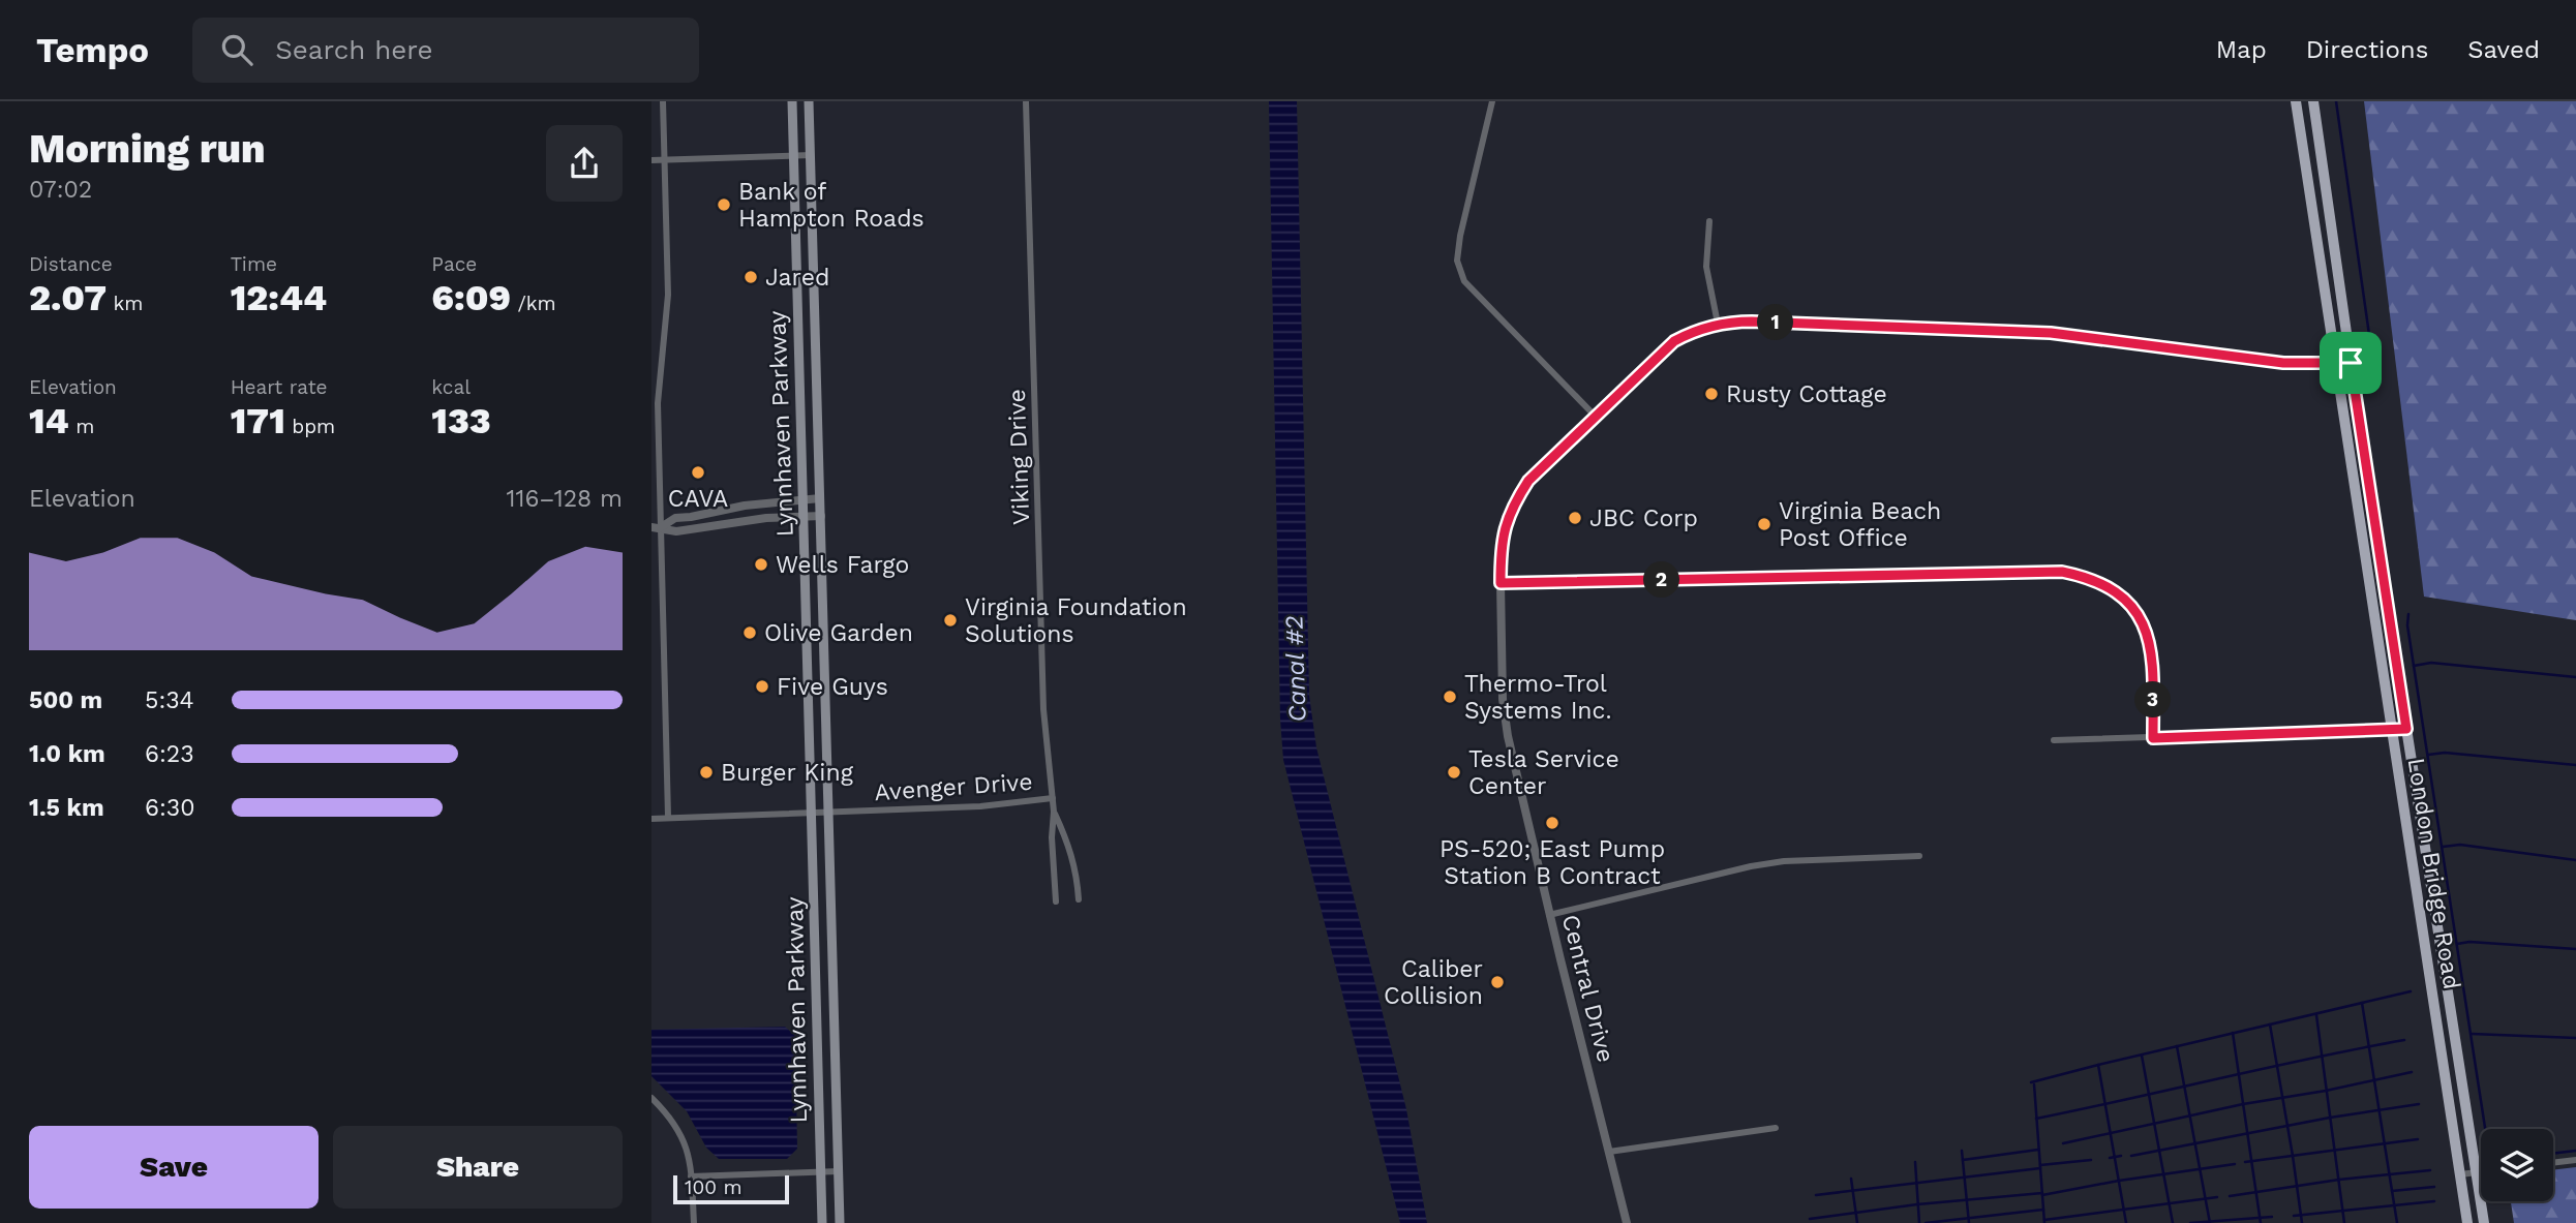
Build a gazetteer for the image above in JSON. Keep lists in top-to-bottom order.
{
  "streets": {
    "main road": ["Lynnhaven Parkway", "London Bridge Road"],
    "street": ["Viking Drive", "Avenger Drive", "Central Drive"]
  },
  "crossings": [
    ["Lynnhaven Parkway", "Avenger Drive"],
    ["Viking Drive", "Avenger Drive"],
    ["London Bridge Road", "Central Drive"]
  ],
  "water": ["Canal #2"],
  "places": [
    "Bank of Hampton Roads",
    "Jared",
    "Rusty Cottage",
    "CAVA",
    "JBC Corp",
    "Virginia Beach Post Office",
    "Wells Fargo",
    "Virginia Foundation Solutions",
    "Olive Garden",
    "Five Guys",
    "Thermo-Trol Systems Inc.",
    "Burger King",
    "Tesla Service Center",
    "PS-520; East Pump Station B Contract",
    "Caliber Collision"
  ],
  "scale_bar": "100 m",
  "page": {
    "header": "Tempo",
    "search": "Search here",
    "nav": ["Map", "Directions", "Saved"],
    "heading": ["Morning run", "07:02"],
    "stats": [
      ["Distance", "2.07 km"],
      ["Time", "12:44"],
      ["Pace", "6:09 /km"],
      ["Elevation", "14 m"],
      ["Heart rate", "171 bpm"],
      ["kcal", "133"]
    ],
    "pins": ["1", "2", "3"],
    "chart": ["Elevation", "116–128 m"],
    "list": [
      {
        "name": "500 m",
        "note": "5:34"
      },
      {
        "name": "1.0 km",
        "note": "6:23"
      },
      {
        "name": "1.5 km",
        "note": "6:30"
      }
    ],
    "buttons": ["Save", "Share"],
    "scale": "100 m"
  }
}
